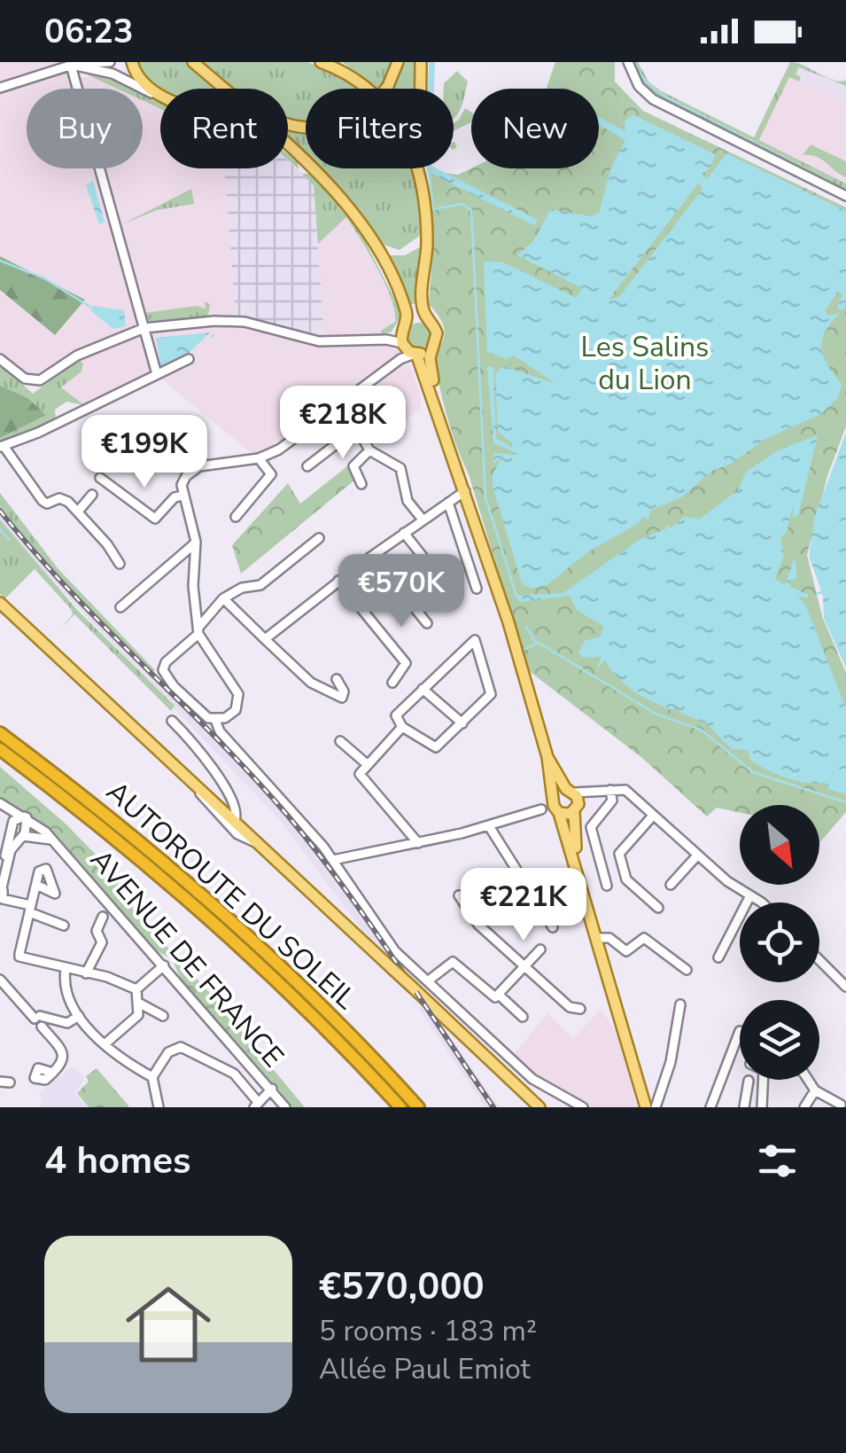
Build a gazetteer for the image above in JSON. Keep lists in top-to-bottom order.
{
  "streets": {
    "highway": ["AUTOROUTE DU SOLEIL"],
    "street": ["AVENUE DE FRANCE"]
  },
  "parks": ["Les Salins du Lion"],
  "north": "bottom right",
  "page": {
    "status": "06:23",
    "chip": [
      "Buy",
      "Rent",
      "Filters",
      "New"
    ],
    "price": [
      "€218K",
      "€199K",
      "€570K",
      "€221K"
    ],
    "heading": "4 homes",
    "list": [
      {
        "name": "€570,000",
        "note": "5 rooms · 183 m² · Allée Paul Emiot"
      }
    ]
  }
}
